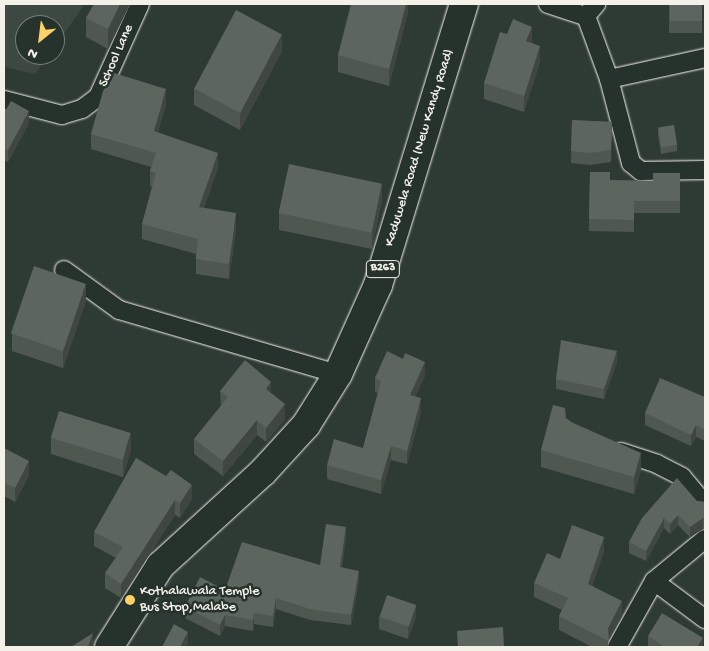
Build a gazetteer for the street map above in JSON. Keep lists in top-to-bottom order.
{
  "streets": {
    "main road": ["Kaduwela Road (New Kandy Road)", "B263"],
    "street": ["School Lane"]
  },
  "places": ["Kothalawala Temple Bus Stop,Malabe"],
  "north": "bottom left"
}
